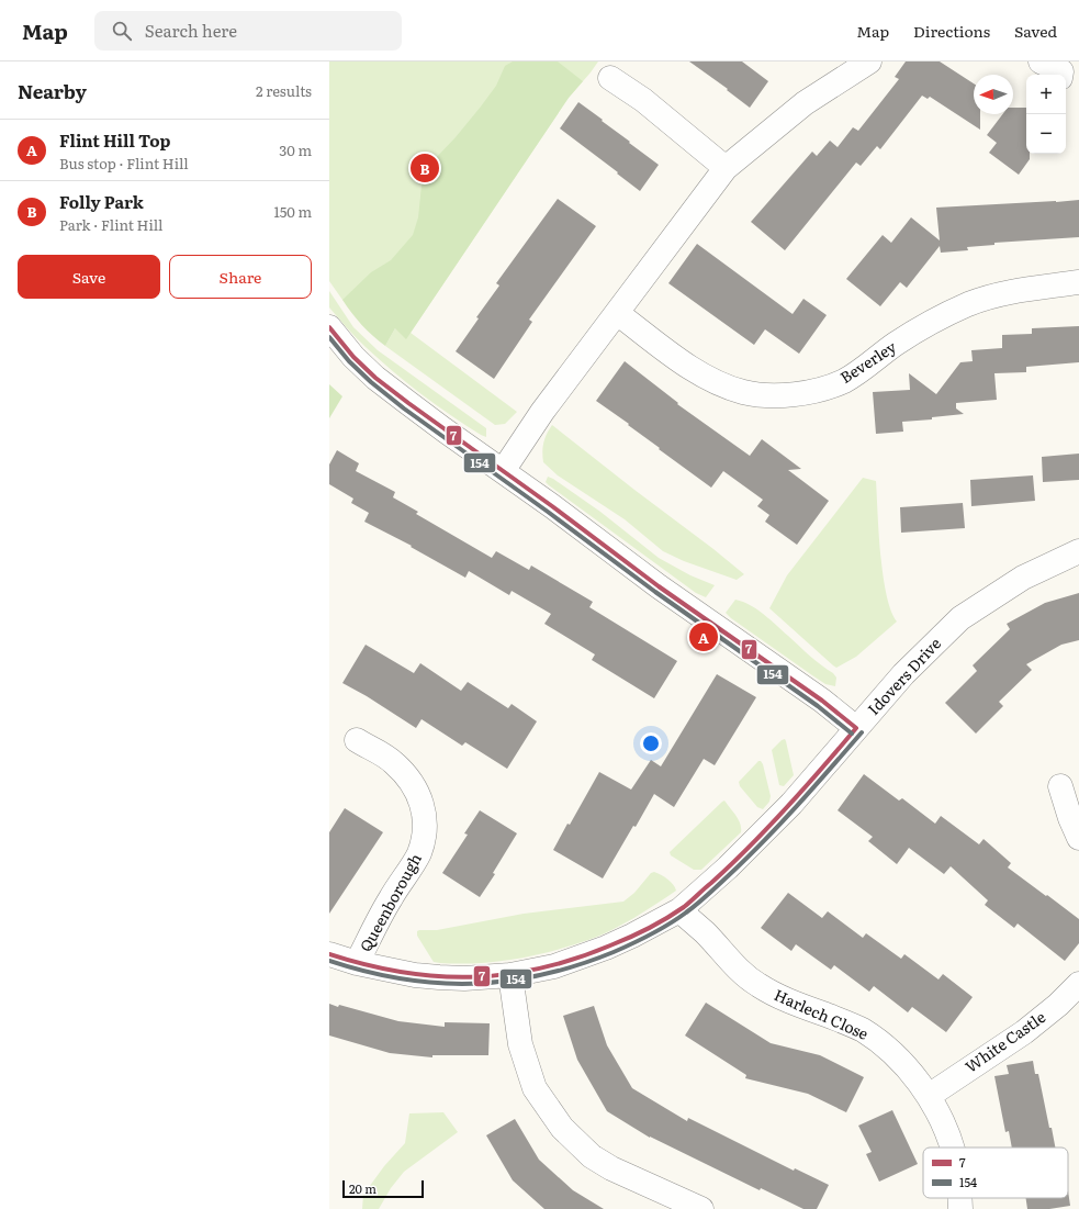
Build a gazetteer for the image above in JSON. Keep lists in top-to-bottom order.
{
  "streets": {
    "street": [
      "Beverley",
      "Idovers Drive",
      "Queenborough",
      "Harlech Close",
      "White Castle"
    ]
  },
  "crossings": [
    ["Idovers Drive", "Queenborough"],
    ["Idovers Drive", "Harlech Close"],
    ["Harlech Close", "White Castle"]
  ],
  "lines": ["transit line 7", "transit line 154"],
  "legend": ["7", "154"],
  "scale_bar": "20 m",
  "north": "left",
  "page": {
    "header": "Map",
    "search": "Search here",
    "nav": ["Map", "Directions", "Saved"],
    "heading": ["Nearby", "2 results"],
    "map_buttons": ["+", "−"],
    "list": [
      {
        "mark": "A",
        "name": "Flint Hill Top",
        "note": "Bus stop · Flint Hill",
        "value": "30 m"
      },
      {
        "mark": "B",
        "name": "Folly Park",
        "note": "Park · Flint Hill",
        "value": "150 m"
      }
    ],
    "pins": ["B", "A"],
    "buttons": ["Save", "Share"],
    "scale": "20 m"
  }
}
